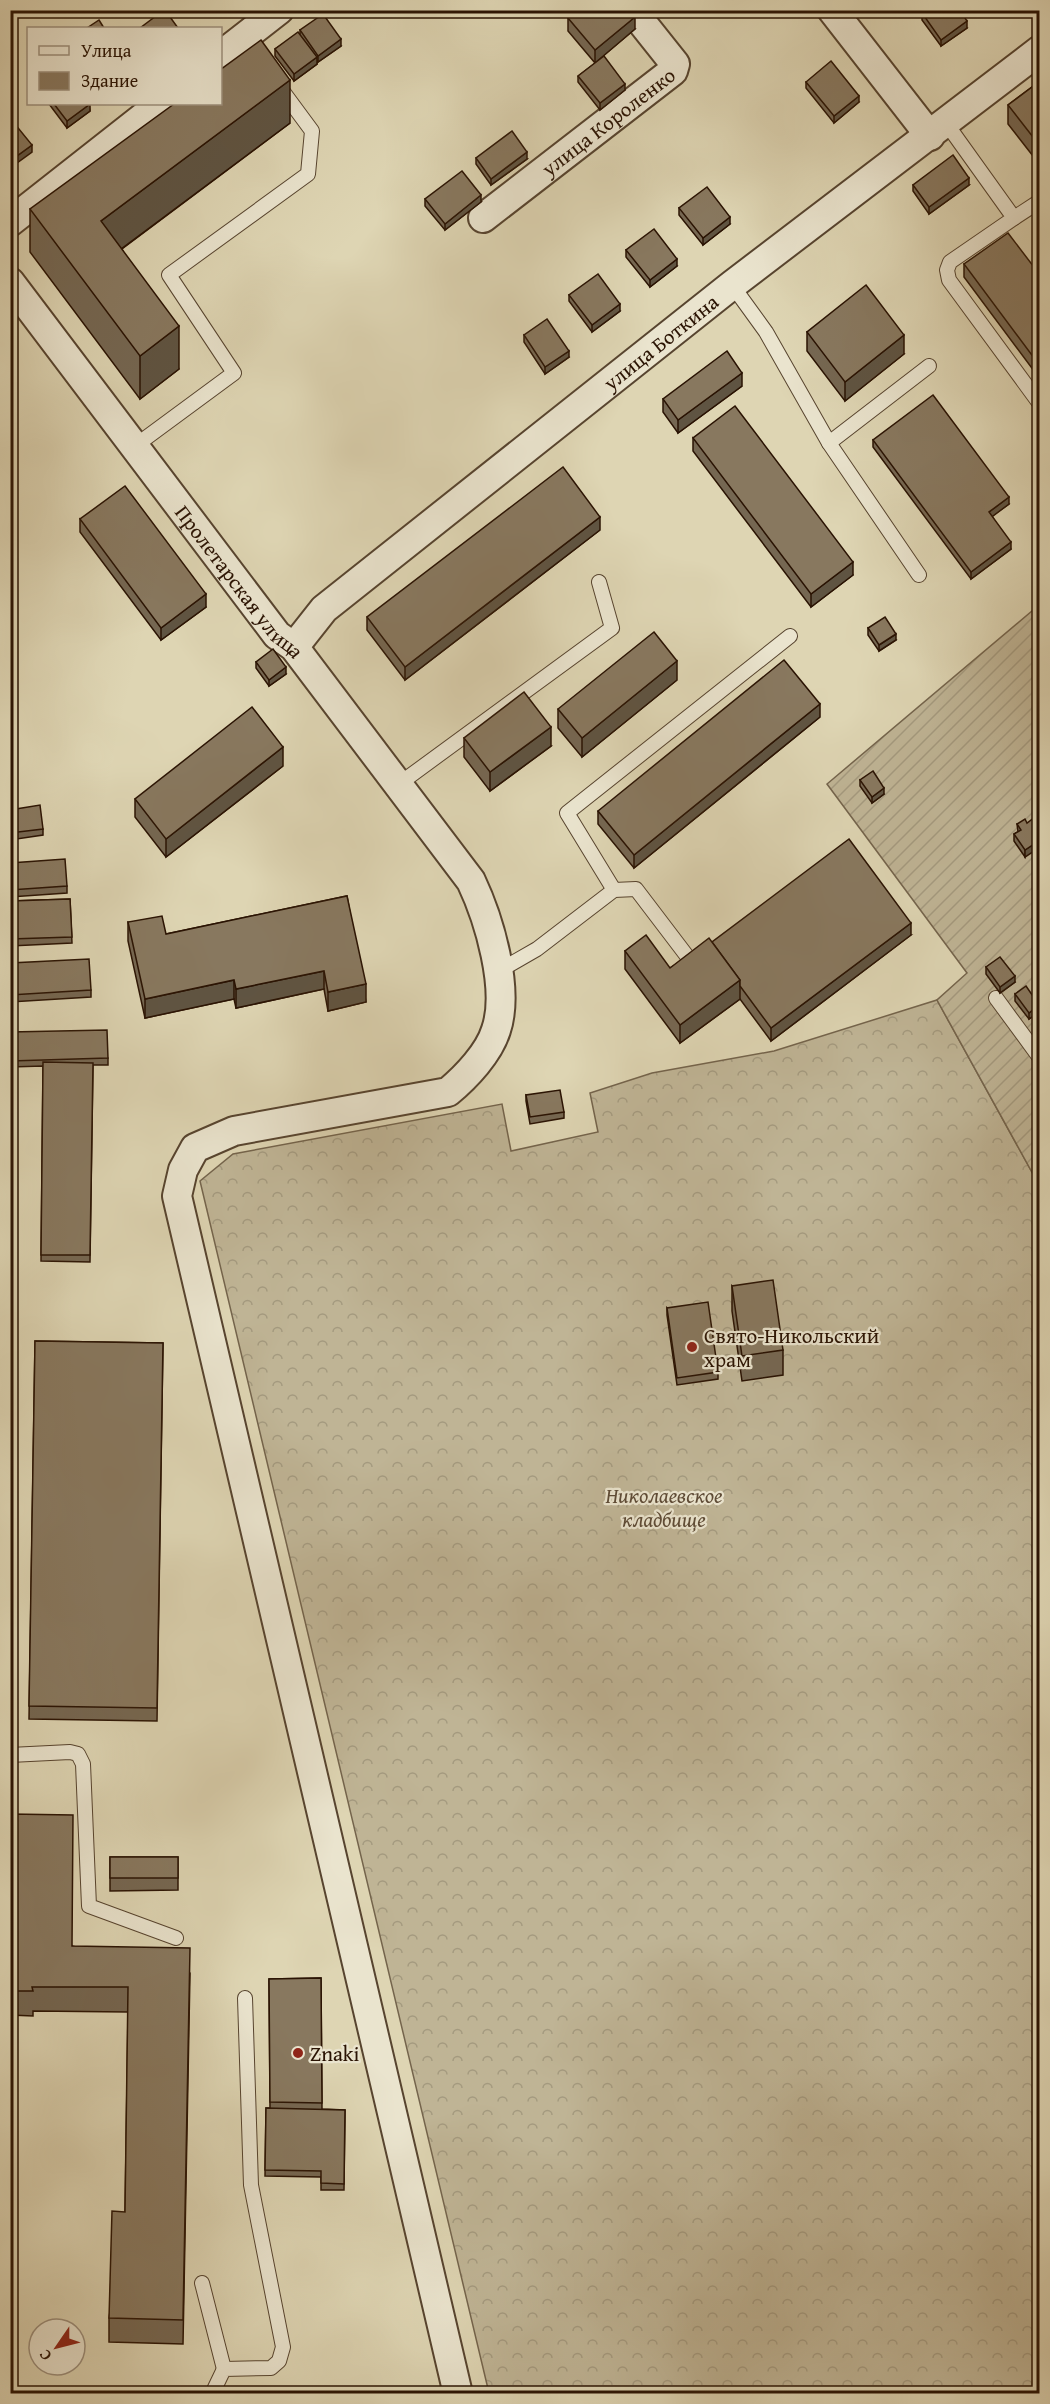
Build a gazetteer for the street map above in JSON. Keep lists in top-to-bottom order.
{
  "streets": {
    "street": ["улица Короленко", "улица Боткина", "Пролетарская улица"]
  },
  "crossings": [
    ["улица Боткина", "Пролетарская улица"]
  ],
  "parks": ["Николаевское кладбище"],
  "places": ["Свято-Никольский храм", "Znaki"],
  "legend": ["Улица", "Здание"],
  "north": "bottom left"
}
